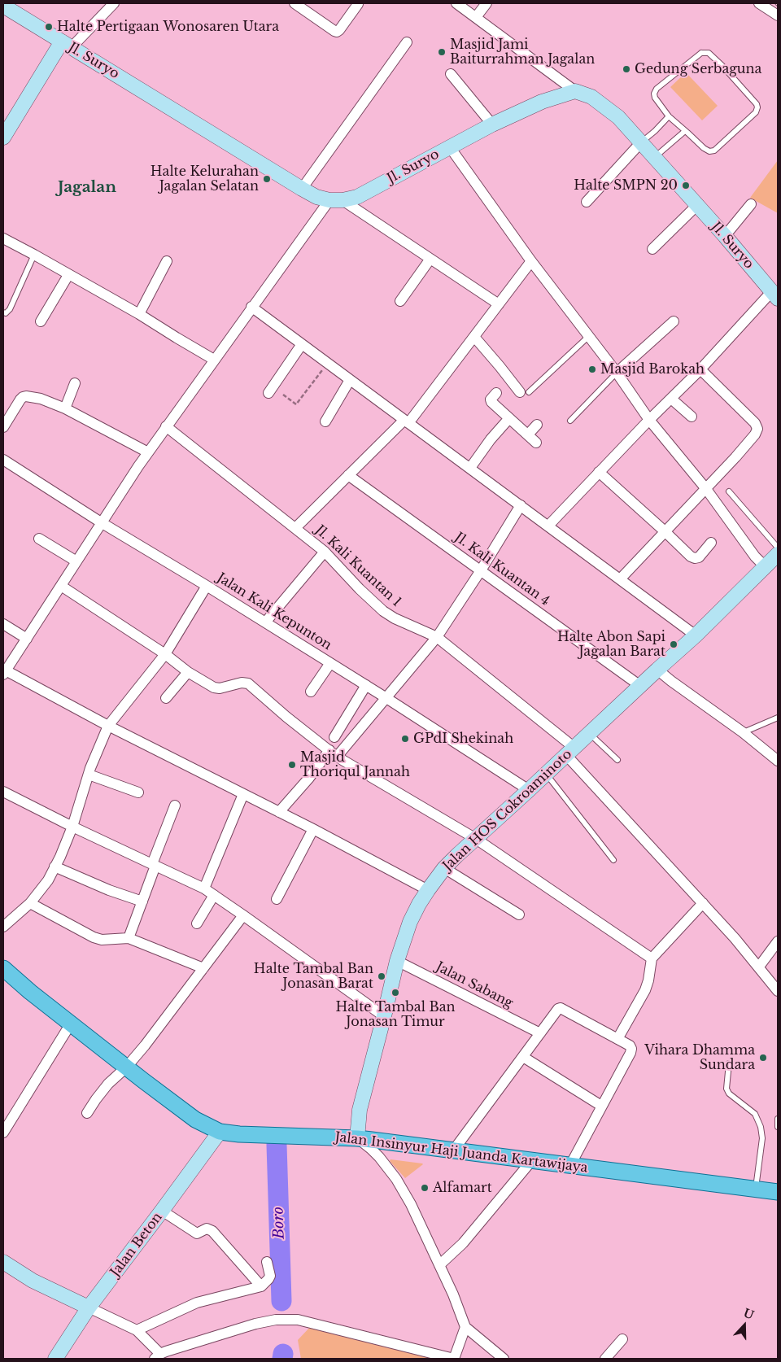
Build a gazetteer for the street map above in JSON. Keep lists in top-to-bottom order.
{
  "streets": {
    "main road": [
      "Jl. Suryo",
      "Jalan HOS Cokroaminoto",
      "Jalan Insinyur Haji Juanda Kartawijaya",
      "Jalan Beton"
    ],
    "street": [
      "Jl. Kali Kuantan 1",
      "Jl. Kali Kuantan 4",
      "Jalan Kali Kepunton",
      "Jalan Sabang"
    ]
  },
  "crossings": [
    ["Jl. Kali Kuantan 1", "Jalan HOS Cokroaminoto"],
    ["Jl. Kali Kuantan 4", "Jalan HOS Cokroaminoto"],
    ["Jalan Kali Kepunton", "Jalan HOS Cokroaminoto"],
    ["Jalan HOS Cokroaminoto", "Jalan Sabang"],
    ["Jalan HOS Cokroaminoto", "Jalan Insinyur Haji Juanda Kartawijaya"],
    ["Jalan Insinyur Haji Juanda Kartawijaya", "Jalan Beton"]
  ],
  "districts": ["Jagalan"],
  "water": ["Boro"],
  "places": [
    "Halte Pertigaan Wonosaren Utara",
    "Masjid Jami Baiturrahman Jagalan",
    "Gedung Serbaguna",
    "Halte Kelurahan Jagalan Selatan",
    "Halte SMPN 20",
    "Masjid Barokah",
    "Halte Abon Sapi Jagalan Barat",
    "GPdI Shekinah",
    "Masjid Thoriqul Jannah",
    "Halte Tambal Ban Jonasan Barat",
    "Halte Tambal Ban Jonasan Timur",
    "Vihara Dhamma Sundara",
    "Alfamart"
  ],
  "north": "top"
}
